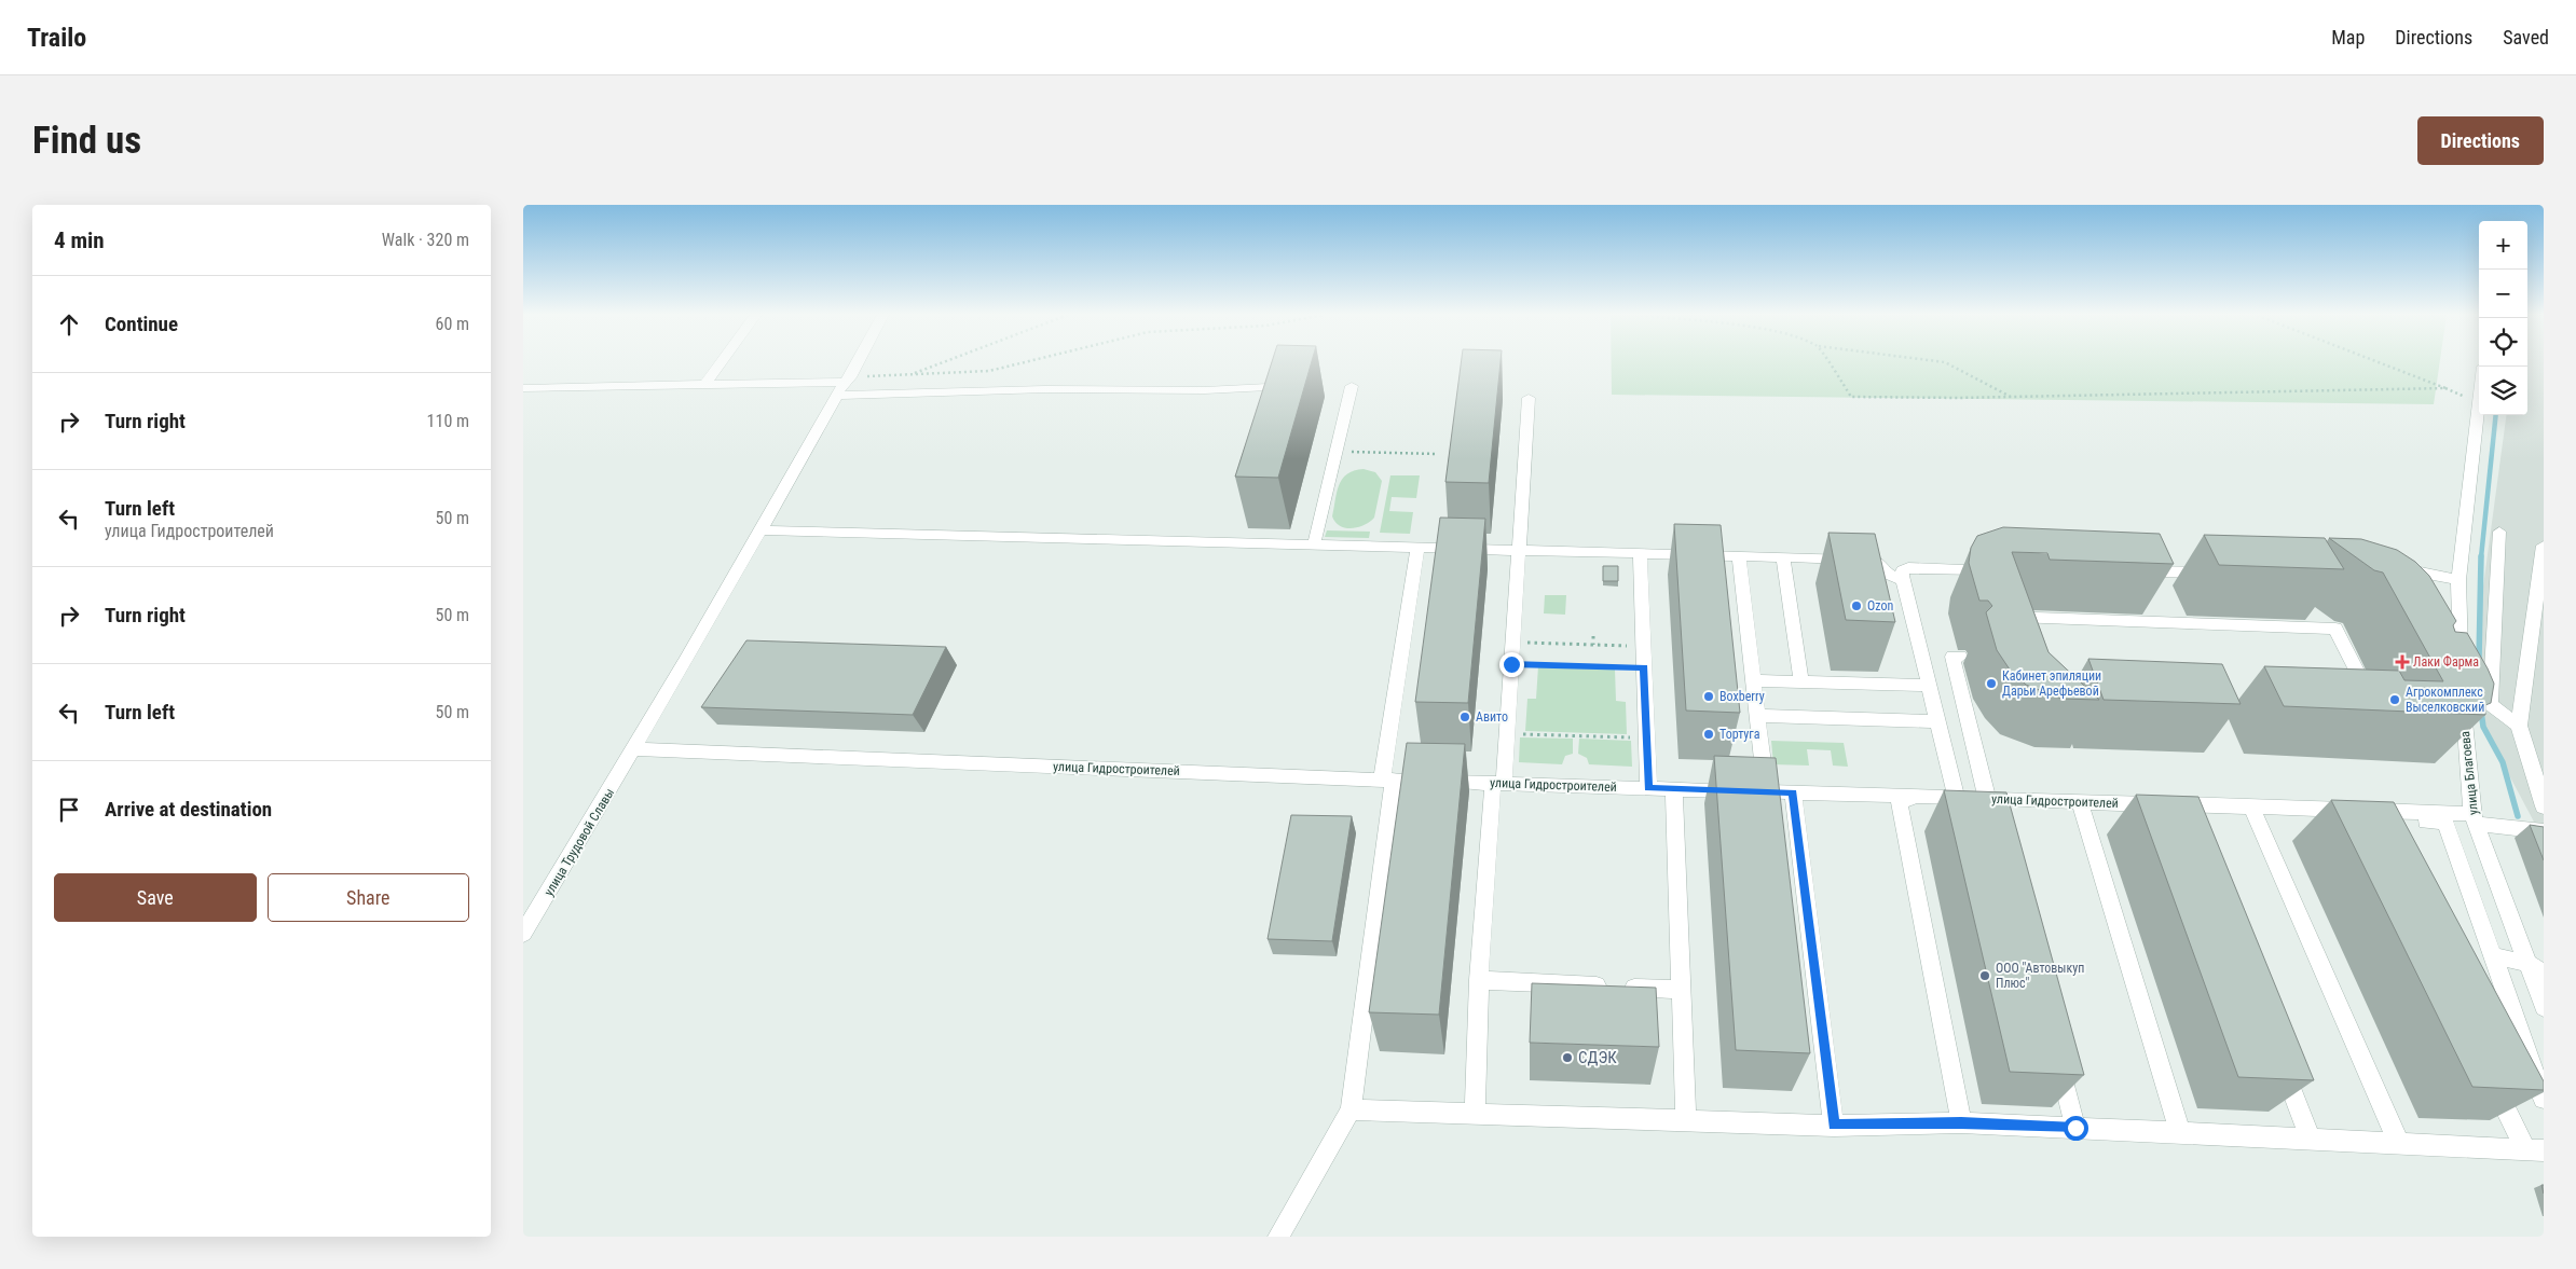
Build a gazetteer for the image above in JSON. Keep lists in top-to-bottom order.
{
  "streets": {
    "street": ["улица Гидростроителей", "улица Благоева", "улица Трудовой Славы"]
  },
  "crossings": [
    ["улица Гидростроителей", "улица Благоева"],
    ["улица Гидростроителей", "улица Трудовой Славы"]
  ],
  "places": {
    "other": [
      "Ozon",
      "Кабинет эпиляции Дарьи Арефьевой",
      "Boxberry",
      "Агрокомплекс Выселковский",
      "Авито",
      "Тортуга",
      "ООО \"Автовыкуп Плюс\"",
      "СДЭК"
    ],
    "health": ["Лаки Фарма"]
  },
  "page": {
    "header": "Trailo",
    "nav": ["Map", "Directions", "Saved"],
    "buttons": [
      "Directions",
      ["Save", "Share"]
    ],
    "title": "Find us",
    "heading": ["4 min", "Walk · 320 m"],
    "map_buttons": ["+", "−"],
    "list": [
      ["Continue", "60 m"],
      ["Turn right", "110 m"],
      ["Turn left", "улица Гидростроителей", "50 m"],
      ["Turn right", "50 m"],
      ["Turn left", "50 m"],
      "Arrive at destination"
    ]
  }
}
